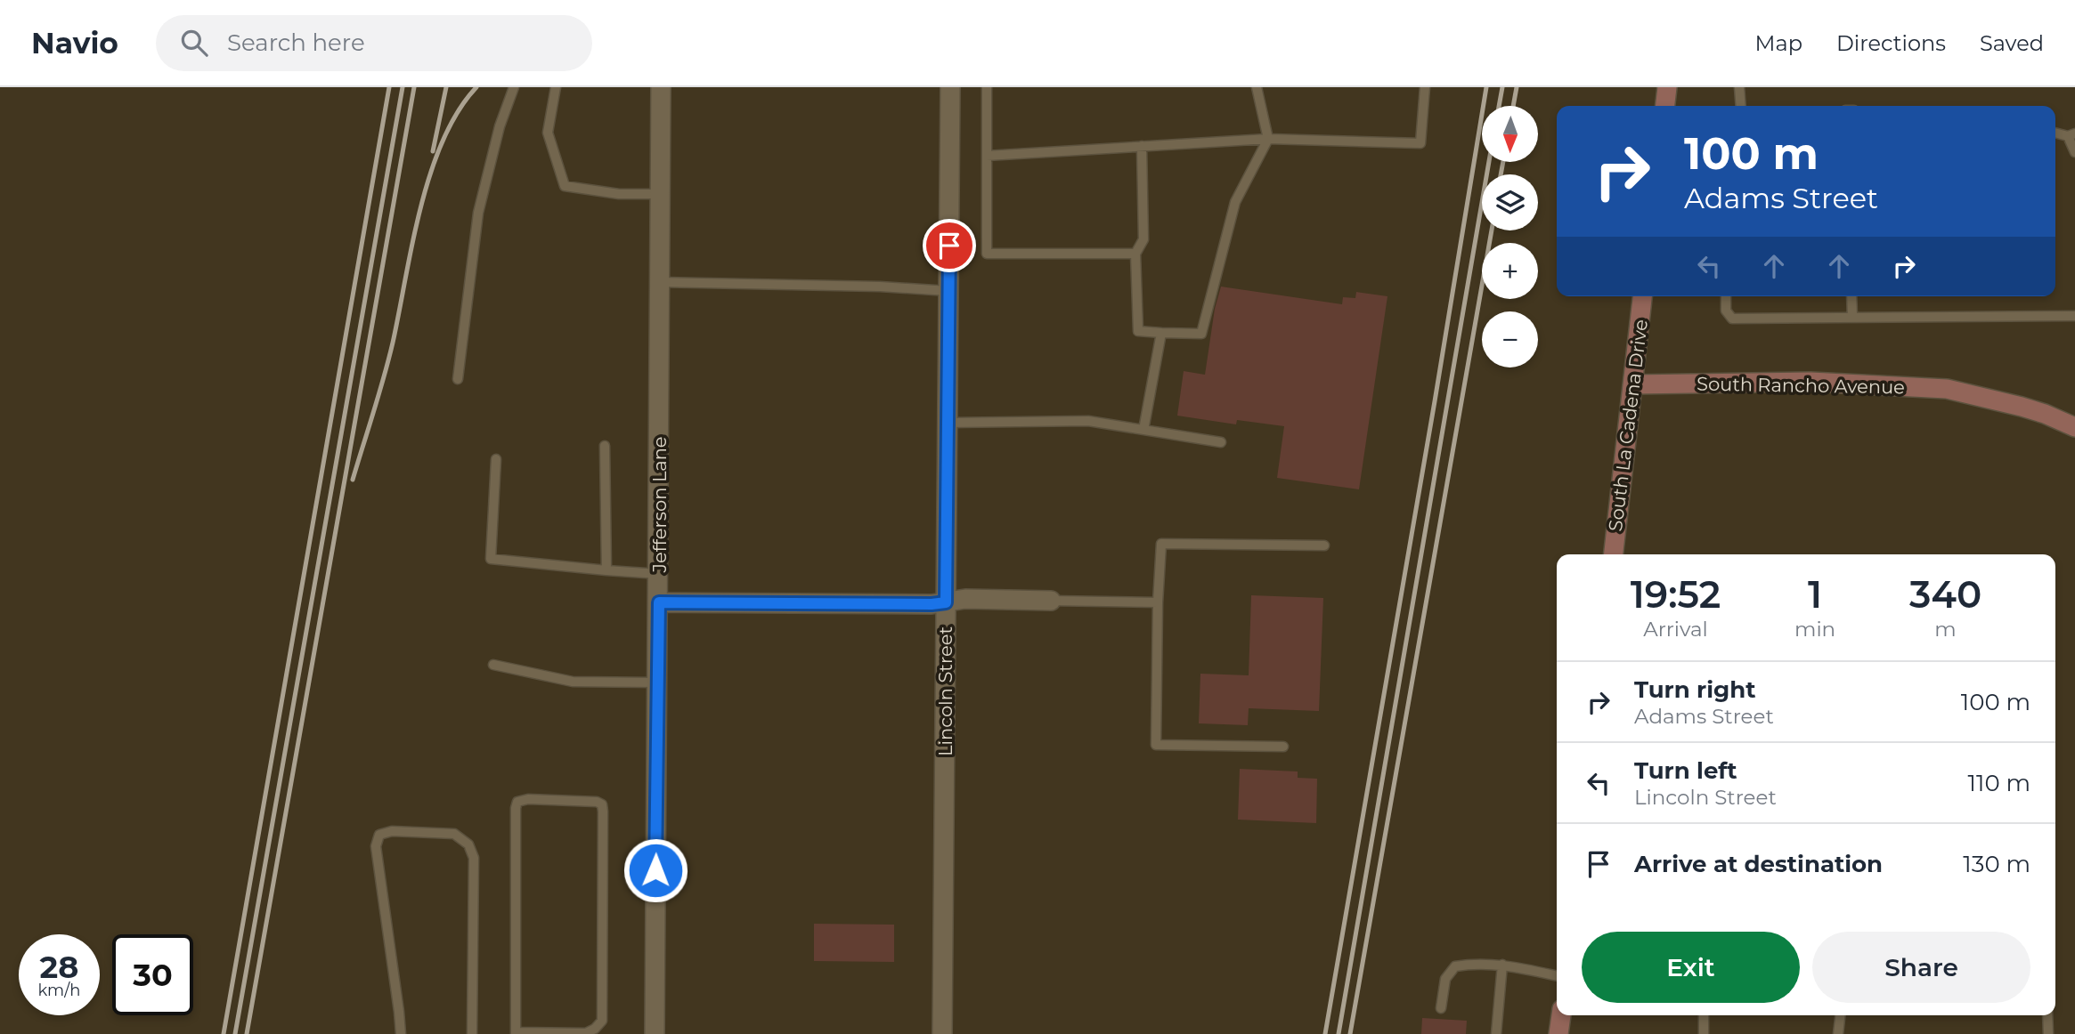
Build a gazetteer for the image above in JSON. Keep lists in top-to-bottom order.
{
  "streets": {
    "main road": ["South Rancho Avenue", "South La Cadena Drive"],
    "street": ["Jefferson Lane", "Lincoln Street"]
  },
  "crossings": [
    ["South Rancho Avenue", "South La Cadena Drive"]
  ],
  "north": "bottom",
  "page": {
    "header": "Navio",
    "search": "Search here",
    "nav": ["Map", "Directions", "Saved"],
    "map_buttons": ["+", "−"],
    "turn": ["100 m", "Adams Street"],
    "eta": [
      "19:52",
      "Arrival",
      "1",
      "min",
      "340",
      "m"
    ],
    "list": [
      {
        "name": "Turn right",
        "note": "Adams Street",
        "value": "100 m"
      },
      {
        "name": "Turn left",
        "note": "Lincoln Street",
        "value": "110 m"
      },
      {
        "name": "Arrive at destination",
        "value": "130 m"
      }
    ],
    "buttons": ["Exit", "Share"],
    "speed": "28 km/h",
    "limit": "30"
  }
}
